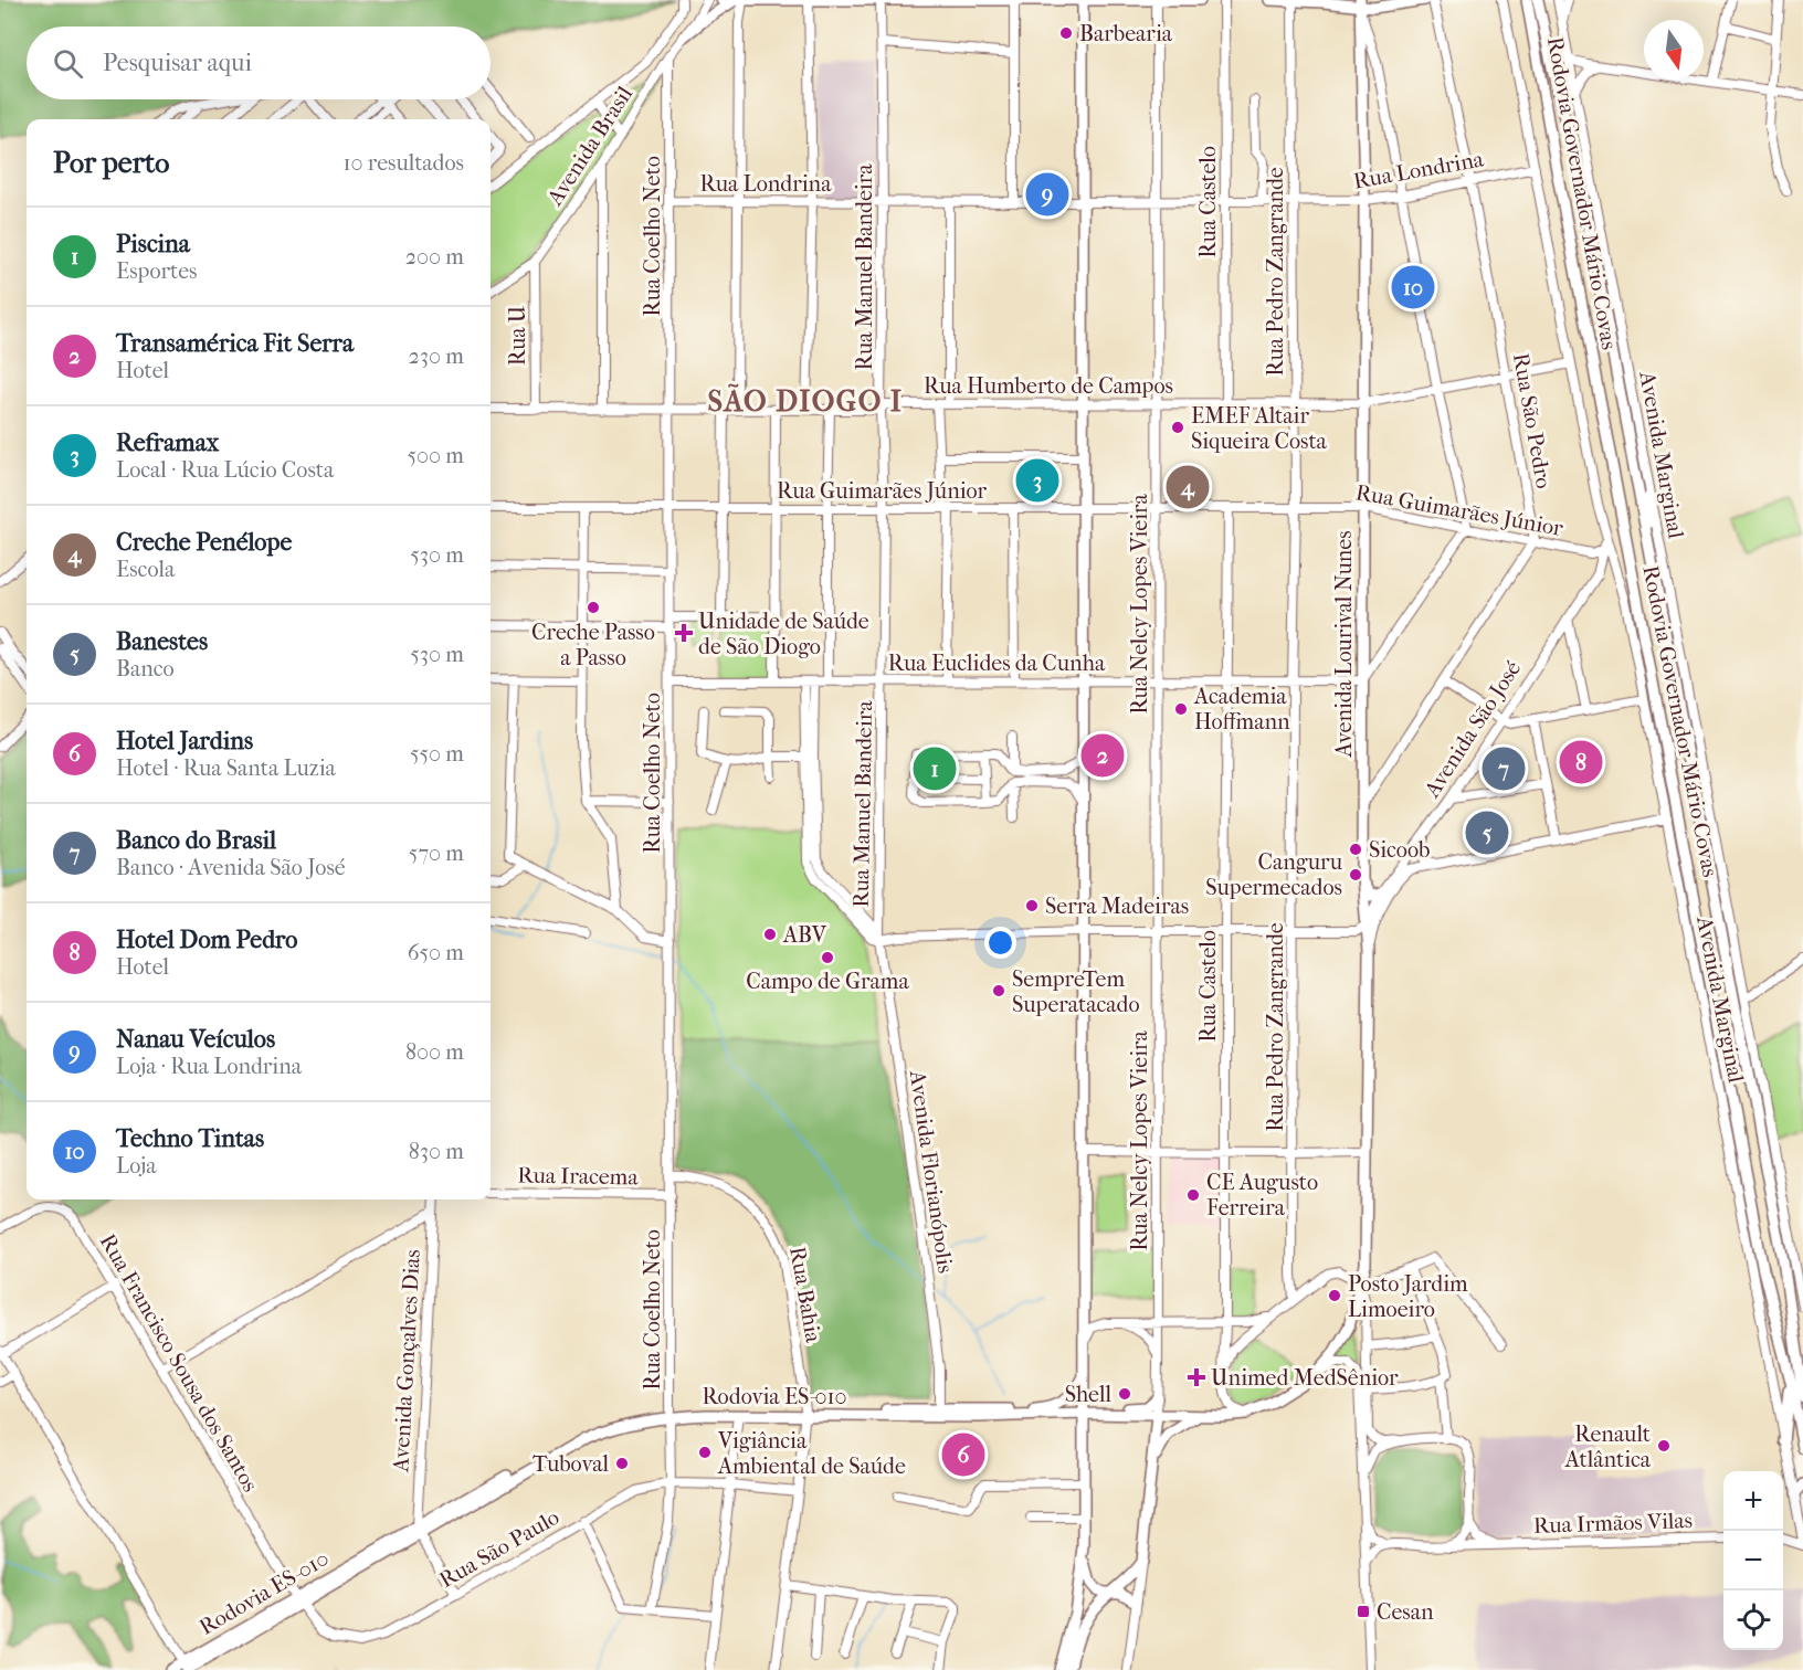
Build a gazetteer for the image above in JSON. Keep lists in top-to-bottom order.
{
  "streets": {
    "main road": ["Rodovia Governador Mário Covas", "Avenida Lourival Nunes", "Rodovia ES-010"],
    "street": [
      "Avenida Brasil",
      "Rua Londrina",
      "Rua Castelo",
      "Rua Coelho Neto",
      "Rua Manuel Bandeira",
      "Rua Pedro Zangrande",
      "Rua U",
      "Rua Humberto de Campos",
      "Rua São Pedro",
      "Avenida Marginal",
      "Rua Guimarães Júnior",
      "Rua Nelcy Lopes Vieira",
      "Rua Euclides da Cunha",
      "Avenida São José",
      "Avenida Florianópolis",
      "Rua Iracema",
      "Rua Bahia",
      "Avenida Gonçalves Dias",
      "Rua Francisco Sousa dos Santos",
      "Rua Irmãos Vilas",
      "Rua São Paulo"
    ]
  },
  "crossings": [
    ["Avenida Brasil", "Rua Coelho Neto"],
    ["Avenida Brasil", "Rua U"],
    ["Rua Londrina", "Rua Castelo"],
    ["Rua Londrina", "Rua Coelho Neto"],
    ["Rua Londrina", "Rua Manuel Bandeira"],
    ["Rua Londrina", "Rua Pedro Zangrande"],
    ["Rua Londrina", "Rua São Pedro"],
    ["Rua Londrina", "Avenida Marginal"],
    ["Rua Londrina", "Rua Nelcy Lopes Vieira"],
    ["Rua Londrina", "Avenida Lourival Nunes"],
    ["Rua Castelo", "Rua Humberto de Campos"],
    ["Rua Castelo", "Rua Guimarães Júnior"],
    ["Rua Castelo", "Rua Euclides da Cunha"],
    ["Rua Castelo", "Rodovia ES-010"],
    ["Rua Coelho Neto", "Rua Humberto de Campos"],
    ["Rua Coelho Neto", "Rua Guimarães Júnior"],
    ["Rua Coelho Neto", "Rua Euclides da Cunha"],
    ["Rua Coelho Neto", "Rua Iracema"],
    ["Rua Coelho Neto", "Rua Bahia"],
    ["Rua Coelho Neto", "Rodovia ES-010"],
    ["Rua Coelho Neto", "Rua São Paulo"],
    ["Rua Manuel Bandeira", "Rua Humberto de Campos"],
    ["Rua Manuel Bandeira", "Rua Guimarães Júnior"],
    ["Rua Manuel Bandeira", "Rua Euclides da Cunha"],
    ["Rua Manuel Bandeira", "Avenida Florianópolis"],
    ["Rua Pedro Zangrande", "Rua Humberto de Campos"],
    ["Rua Pedro Zangrande", "Rua Guimarães Júnior"],
    ["Rua Pedro Zangrande", "Rua Euclides da Cunha"],
    ["Rua U", "Rua Humberto de Campos"],
    ["Rua Humberto de Campos", "Rua São Pedro"],
    ["Rua Humberto de Campos", "Avenida Marginal"],
    ["Rua Humberto de Campos", "Rua Nelcy Lopes Vieira"],
    ["Rua Humberto de Campos", "Avenida Lourival Nunes"],
    ["Rua São Pedro", "Rua Guimarães Júnior"],
    ["Avenida Marginal", "Avenida São José"],
    ["Rua Guimarães Júnior", "Rua Nelcy Lopes Vieira"],
    ["Rua Guimarães Júnior", "Avenida Lourival Nunes"],
    ["Rua Guimarães Júnior", "Avenida São José"],
    ["Rua Nelcy Lopes Vieira", "Rua Euclides da Cunha"],
    ["Rua Nelcy Lopes Vieira", "Rodovia ES-010"],
    ["Avenida Lourival Nunes", "Rua Euclides da Cunha"],
    ["Avenida Lourival Nunes", "Avenida São José"],
    ["Avenida Lourival Nunes", "Rodovia ES-010"],
    ["Avenida Florianópolis", "Rodovia ES-010"],
    ["Rua Bahia", "Rodovia ES-010"],
    ["Rua Bahia", "Rua São Paulo"],
    ["Avenida Gonçalves Dias", "Rodovia ES-010"],
    ["Rua Francisco Sousa dos Santos", "Rodovia ES-010"],
    ["Rua Francisco Sousa dos Santos", "Rua São Paulo"],
    ["Rodovia ES-010", "Rua São Paulo"]
  ],
  "districts": ["SÃO DIOGO I"],
  "places": {
    "other": [
      "Barbearia",
      "EMEF Altair Siqueira Costa",
      "Creche Passo a Passo",
      "Academia Hoffmann",
      "Sicoob",
      "Canguru Supermecados",
      "Serra Madeiras",
      "ABV",
      "Campo de Grama",
      "SempreTem Superatacado",
      "CE Augusto Ferreira",
      "Posto Jardim Limoeiro",
      "Shell",
      "Renault Atlântica",
      "Vigiância Ambiental de Saúde",
      "Tuboval"
    ],
    "health": ["Unidade de Saúde de São Diogo", "Unimed MedSênior"],
    "transit": ["Cesan"]
  },
  "north": "bottom",
  "page": {
    "search": "Pesquisar aqui",
    "heading": ["Por perto", "10 resultados"],
    "pins": [
      "9",
      "10",
      "3",
      "4",
      "2",
      "8",
      "1",
      "7",
      "5",
      "6"
    ],
    "list": [
      {
        "mark": "1",
        "name": "Piscina",
        "note": "Esportes",
        "value": "200 m"
      },
      {
        "mark": "2",
        "name": "Transamérica Fit Serra",
        "note": "Hotel",
        "value": "230 m"
      },
      {
        "mark": "3",
        "name": "Reframax",
        "note": "Local · Rua Lúcio Costa",
        "value": "500 m"
      },
      {
        "mark": "4",
        "name": "Creche Penélope",
        "note": "Escola",
        "value": "530 m"
      },
      {
        "mark": "5",
        "name": "Banestes",
        "note": "Banco",
        "value": "530 m"
      },
      {
        "mark": "6",
        "name": "Hotel Jardins",
        "note": "Hotel · Rua Santa Luzia",
        "value": "550 m"
      },
      {
        "mark": "7",
        "name": "Banco do Brasil",
        "note": "Banco · Avenida São José",
        "value": "570 m"
      },
      {
        "mark": "8",
        "name": "Hotel Dom Pedro",
        "note": "Hotel",
        "value": "650 m"
      },
      {
        "mark": "9",
        "name": "Nanau Veículos",
        "note": "Loja · Rua Londrina",
        "value": "800 m"
      },
      {
        "mark": "10",
        "name": "Techno Tintas",
        "note": "Loja",
        "value": "830 m"
      }
    ],
    "map_buttons": ["+", "−"]
  }
}
